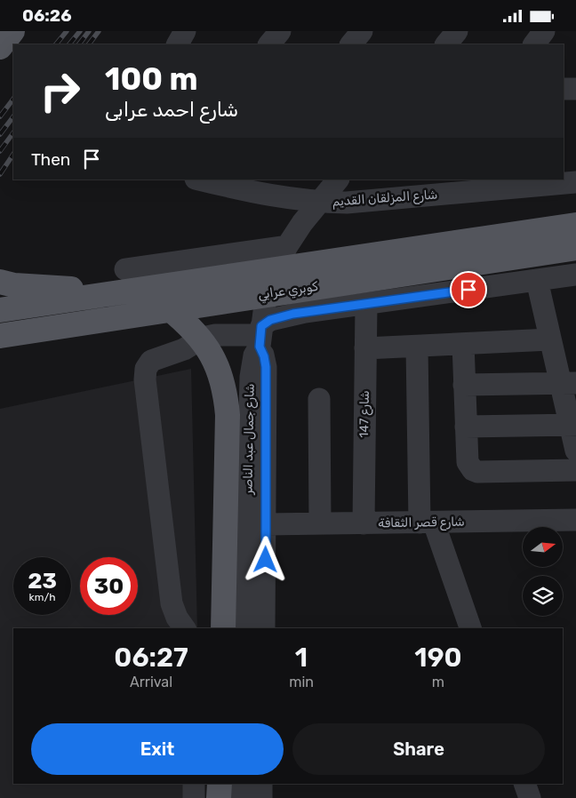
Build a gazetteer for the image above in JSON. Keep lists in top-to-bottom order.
{
  "streets": {
    "main road": ["كوبري عرابي"],
    "street": [
      "شارع المزلقان القديم",
      "شارع 147",
      "شارع جمال عبد الناصر",
      "شارع قصر الثقافة"
    ]
  },
  "crossings": [
    ["شارع 147", "شارع قصر الثقافة"],
    ["شارع جمال عبد الناصر", "شارع قصر الثقافة"]
  ],
  "north": "right",
  "page": {
    "status": "06:26",
    "turn": ["100 m", "شارع احمد عرابى"],
    "then": "Then",
    "speed": "23 km/h",
    "limit": "30",
    "eta": [
      "06:27",
      "Arrival",
      "1",
      "min",
      "190",
      "m"
    ],
    "buttons": ["Exit", "Share"]
  }
}
